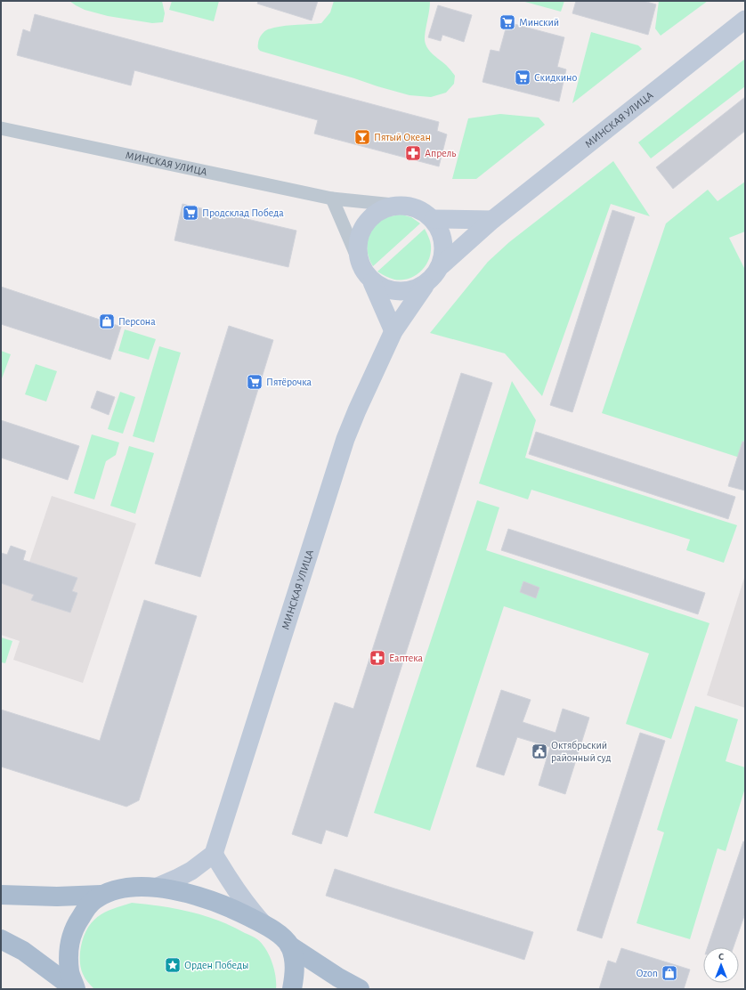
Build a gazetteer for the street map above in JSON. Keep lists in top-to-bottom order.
{
  "streets": {
    "main road": ["МИНСКАЯ УЛИЦА"]
  },
  "places": {
    "supermarket": [
      "Минский",
      "Скидкино",
      "Продсклад Победа",
      "Пятёрочка"
    ],
    "bar": ["Пятый Океан"],
    "pharmacy": ["Апрель", "Еаптека"],
    "shop": ["Персона", "Ozon"],
    "public building": ["Октябрьский районный суд"],
    "place": ["Орден Победы"]
  },
  "north": "top"
}
